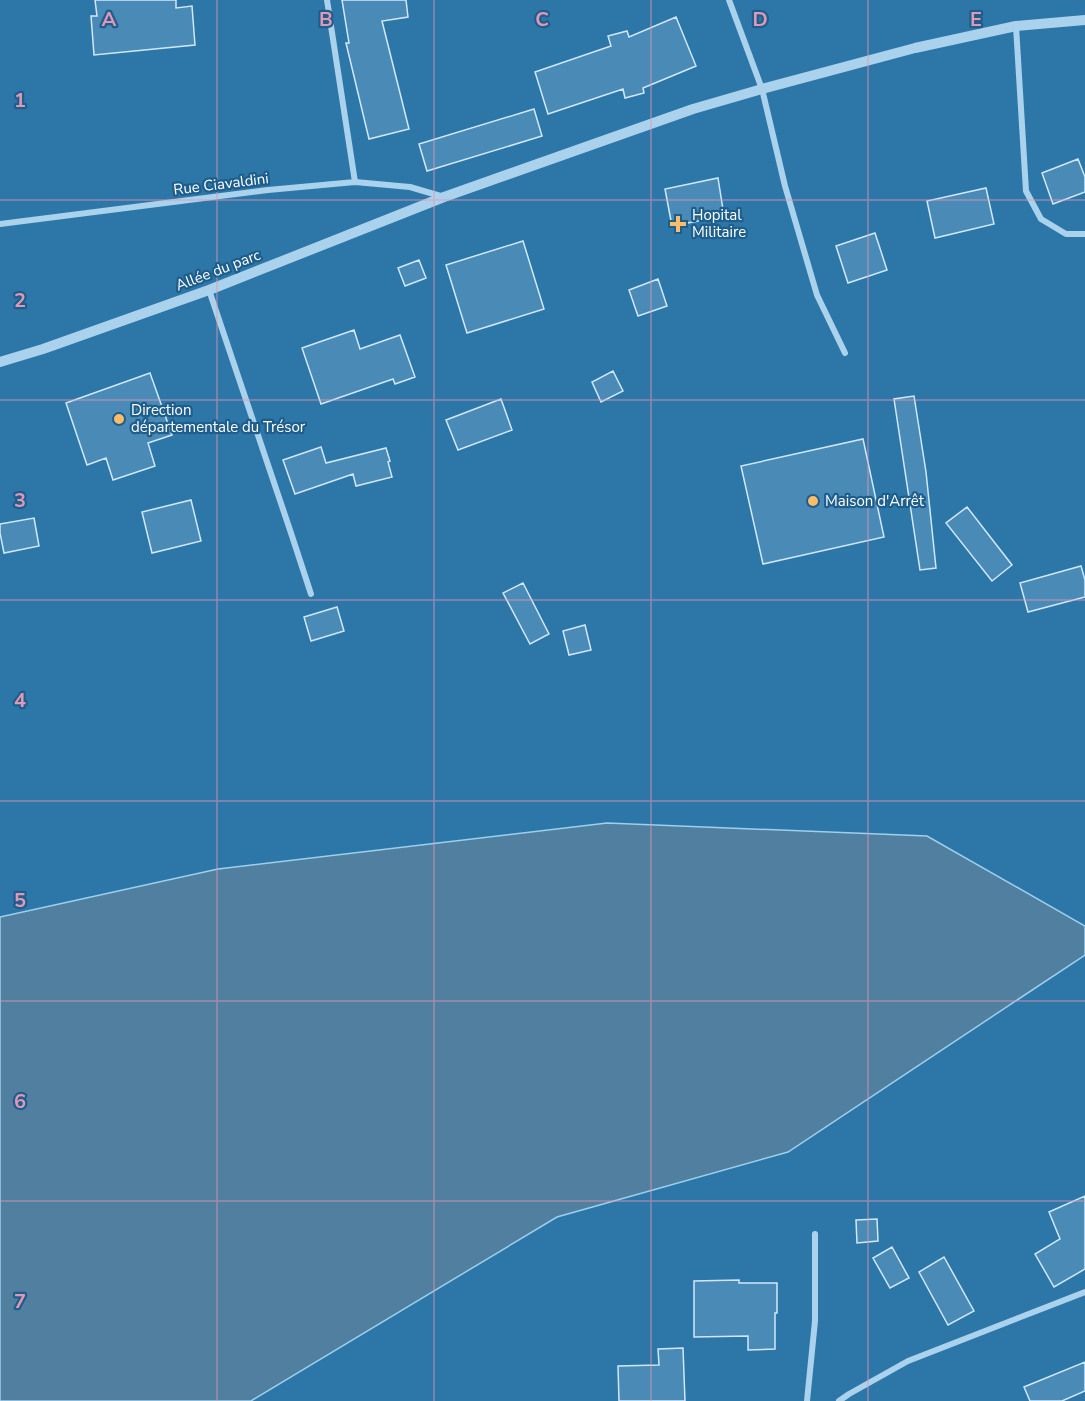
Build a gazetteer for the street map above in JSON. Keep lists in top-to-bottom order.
{
  "streets": {
    "street": ["Rue Ciavaldini", "Allée du parc"]
  },
  "crossings": [
    ["Rue Ciavaldini", "Allée du parc"]
  ],
  "places": {
    "health": ["Hopital Militaire"],
    "other": ["Direction départementale du Trésor", "Maison d'Arrêt"]
  },
  "grid": {
    "columns": [
      "A",
      "B",
      "C",
      "D",
      "E"
    ],
    "rows": [
      "1",
      "2",
      "3",
      "4",
      "5",
      "6",
      "7"
    ]
  }
}
